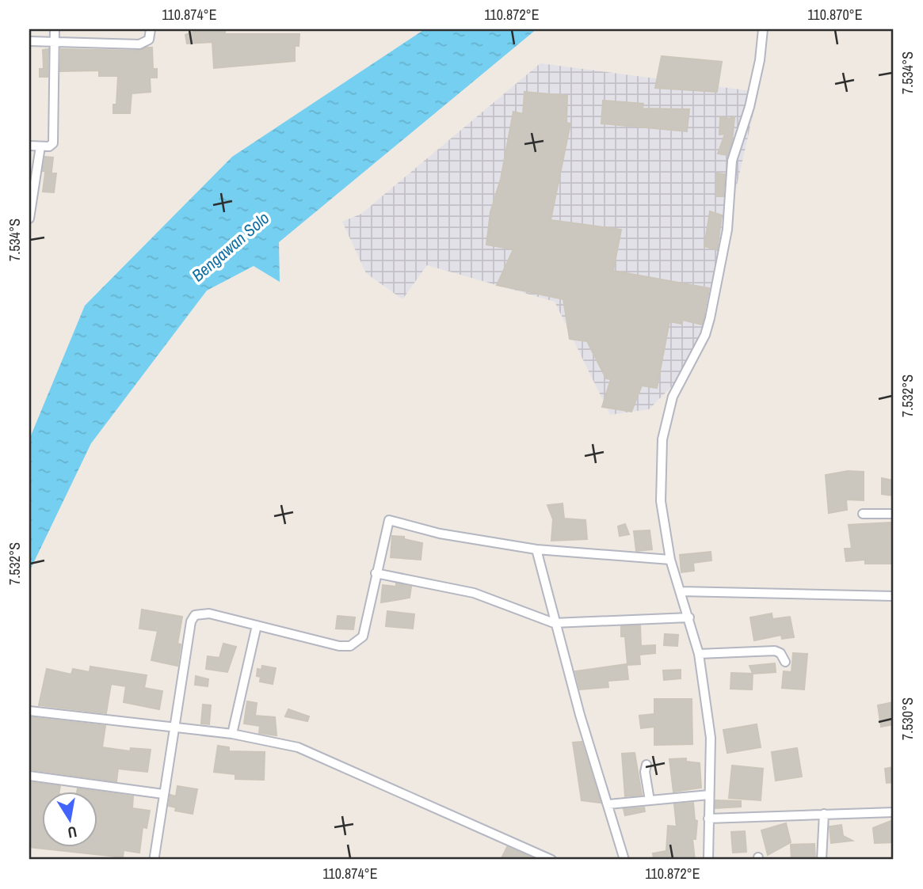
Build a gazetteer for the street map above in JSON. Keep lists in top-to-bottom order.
{
  "water": ["Bengawan Solo"],
  "north": "bottom",
  "coordinates": [
    "110.874°E",
    "110.872°E",
    "110.870°E",
    "7.534°S",
    "7.532°S",
    "7.530°S"
  ]
}
